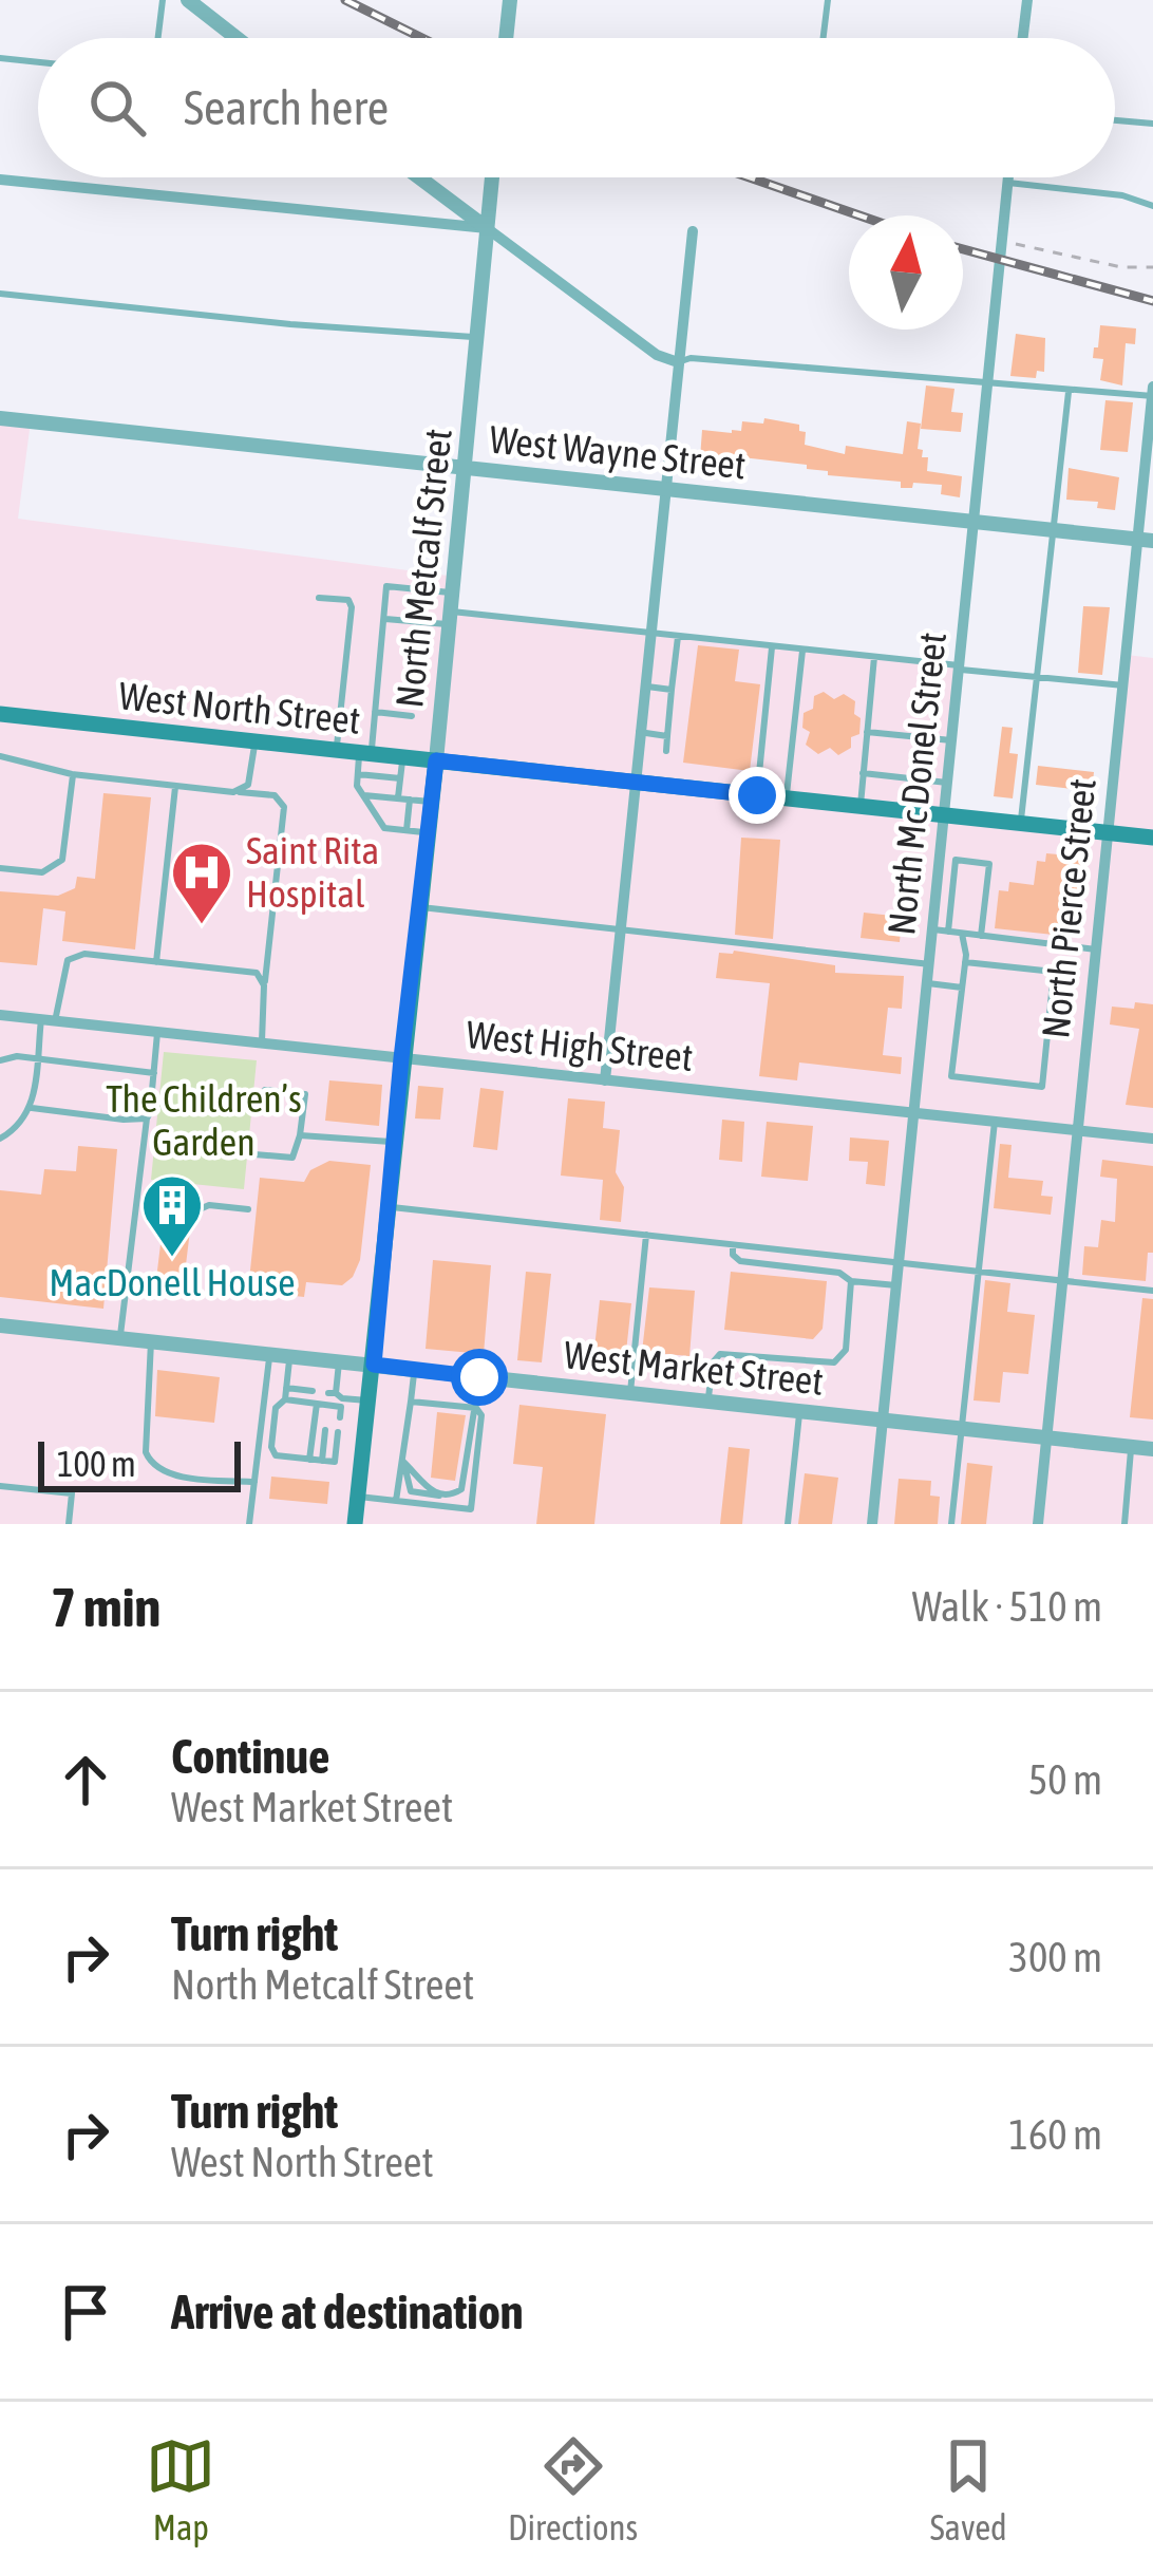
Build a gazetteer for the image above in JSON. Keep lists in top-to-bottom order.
{
  "streets": {
    "main road": ["North Metcalf Street", "West North Street"],
    "street": [
      "West Wayne Street",
      "North Mc Donel Street",
      "North Pierce Street",
      "West High Street",
      "West Market Street"
    ]
  },
  "crossings": [
    ["West Wayne Street", "North Metcalf Street"],
    ["West Wayne Street", "North Mc Donel Street"],
    ["West Wayne Street", "North Pierce Street"],
    ["North Metcalf Street", "West North Street"],
    ["North Metcalf Street", "West High Street"],
    ["North Metcalf Street", "West Market Street"],
    ["West North Street", "North Mc Donel Street"],
    ["West North Street", "North Pierce Street"],
    ["North Mc Donel Street", "West High Street"],
    ["North Mc Donel Street", "West Market Street"],
    ["North Pierce Street", "West High Street"],
    ["North Pierce Street", "West Market Street"]
  ],
  "parks": ["The Children’s Garden"],
  "places": {
    "hospital": ["Saint Rita Hospital"],
    "building": ["MacDonell House"]
  },
  "scale_bar": "100 m",
  "north": "top",
  "page": {
    "search": "Search here",
    "scale": "100 m",
    "heading": ["7 min", "Walk · 510 m"],
    "list": [
      ["Continue", "West Market Street", "50 m"],
      ["Turn right", "North Metcalf Street", "300 m"],
      ["Turn right", "West North Street", "160 m"],
      "Arrive at destination"
    ],
    "nav": ["Map", "Directions", "Saved"]
  }
}
